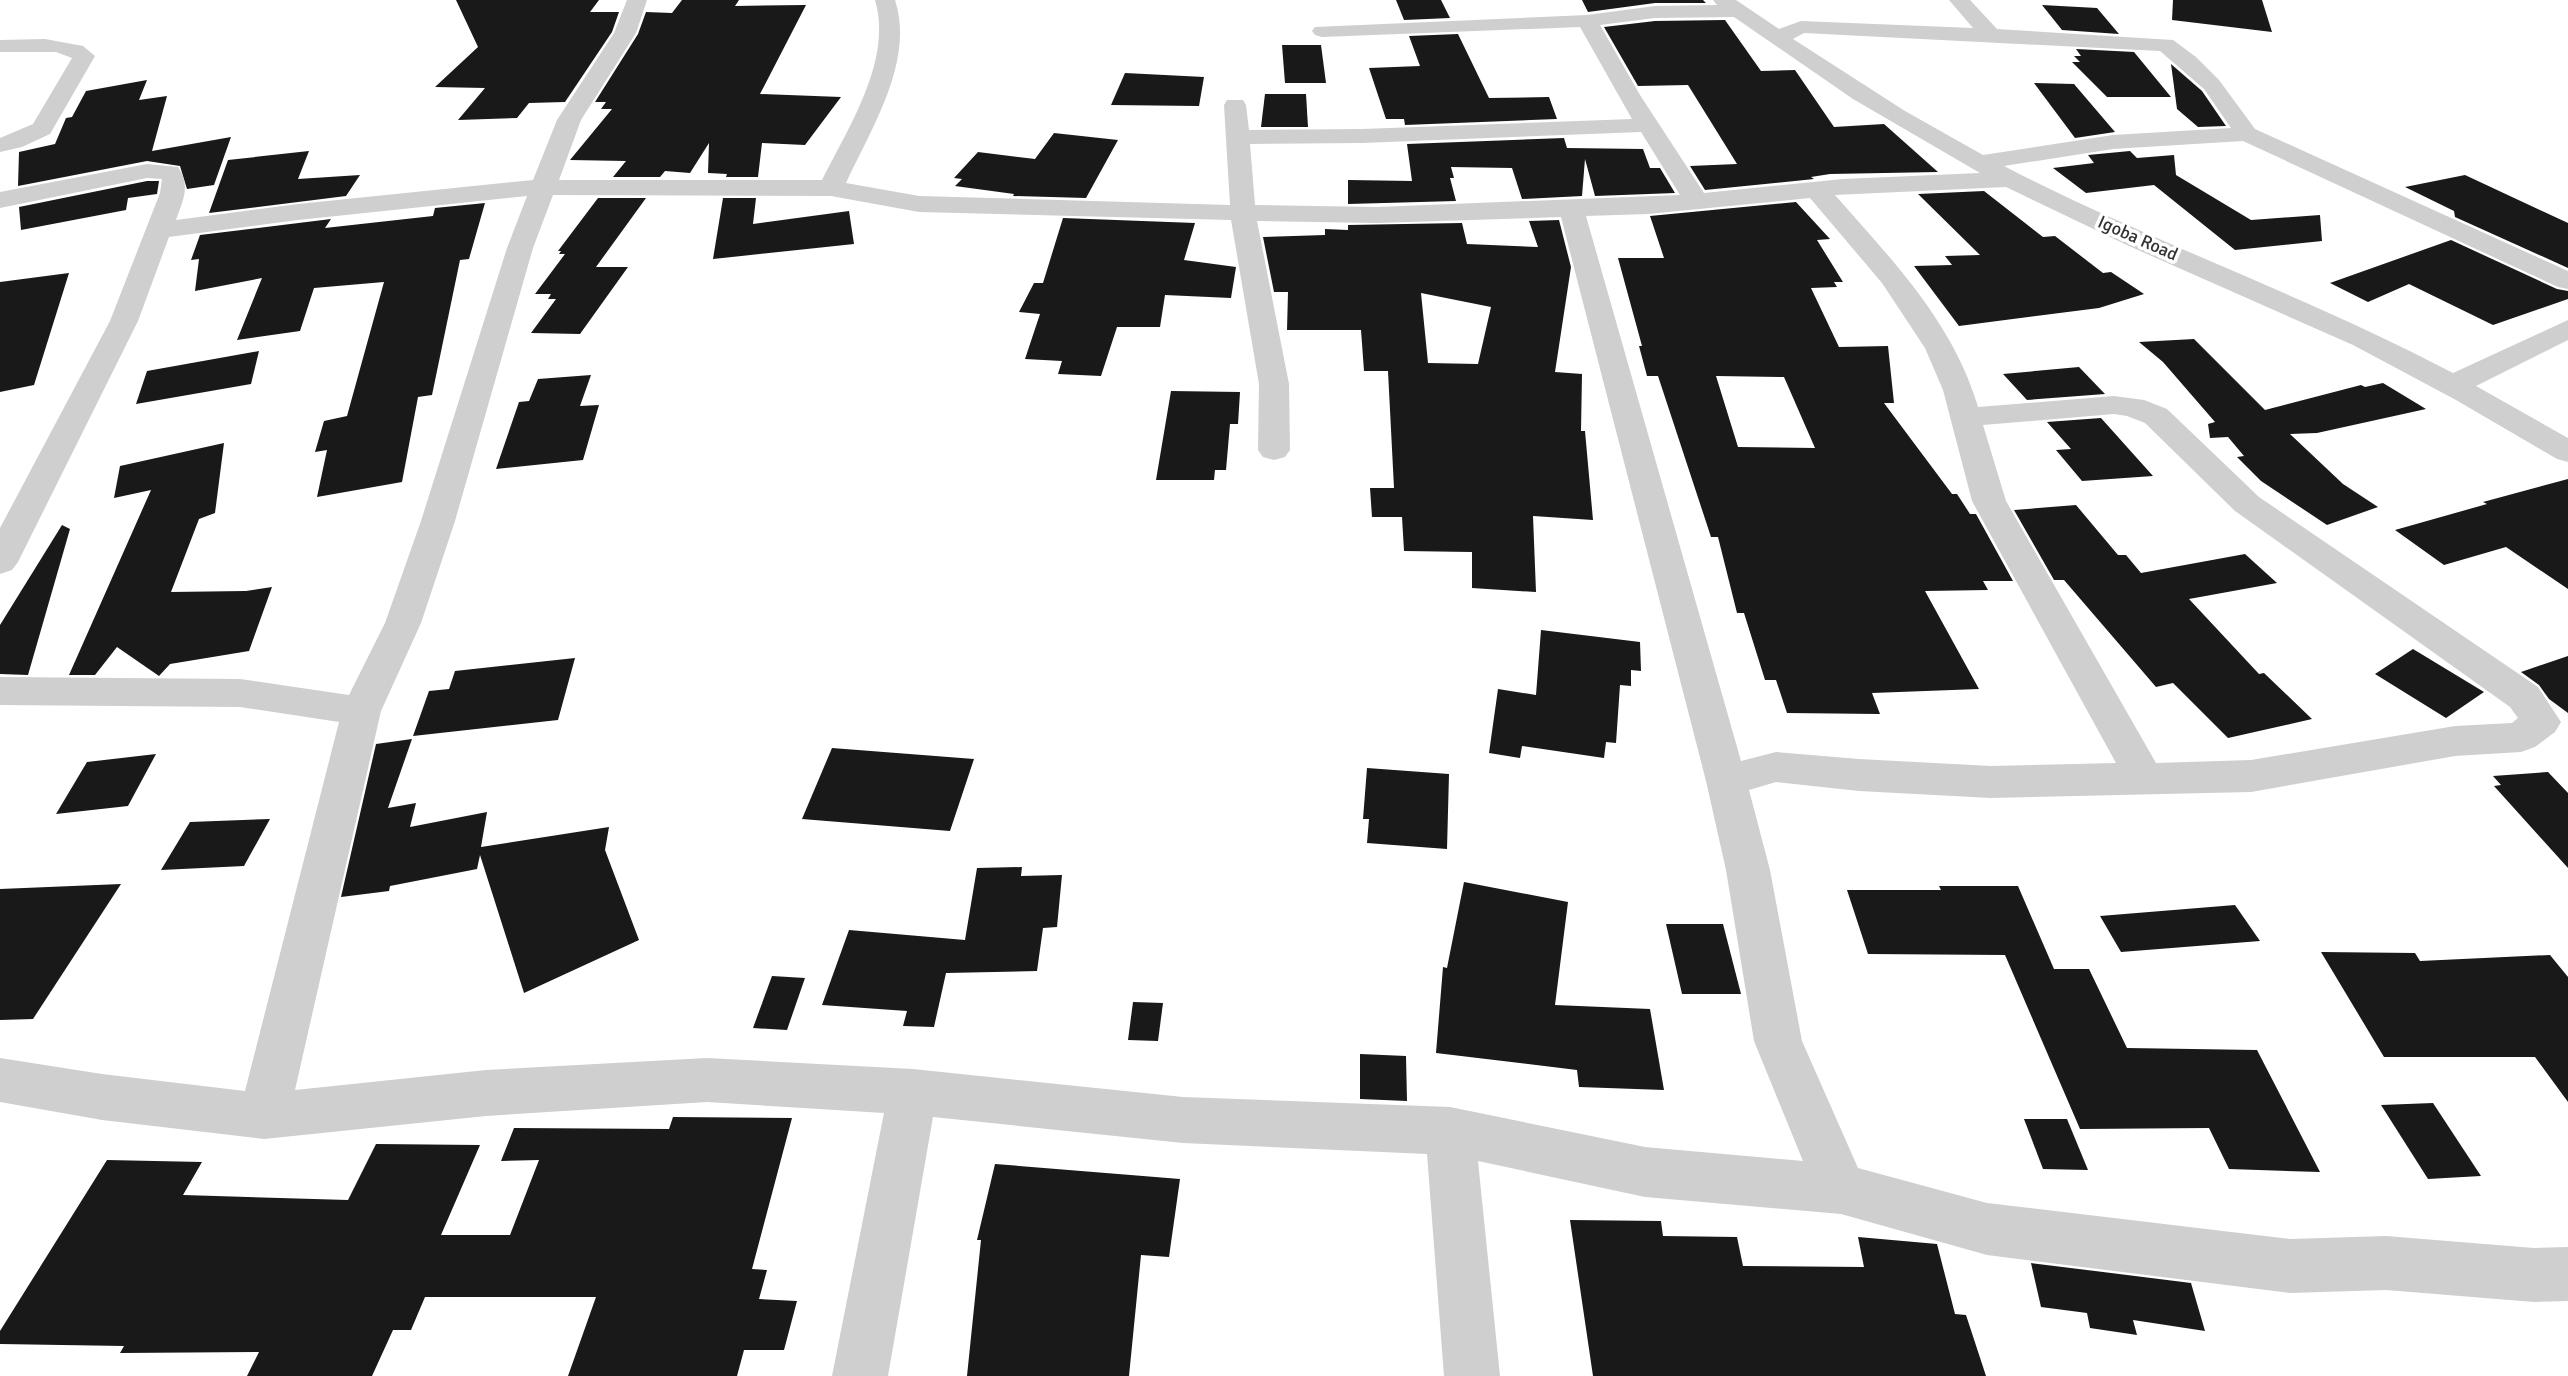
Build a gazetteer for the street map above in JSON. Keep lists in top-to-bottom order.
{
  "streets": {
    "street": ["Igoba Road"]
  }
}
